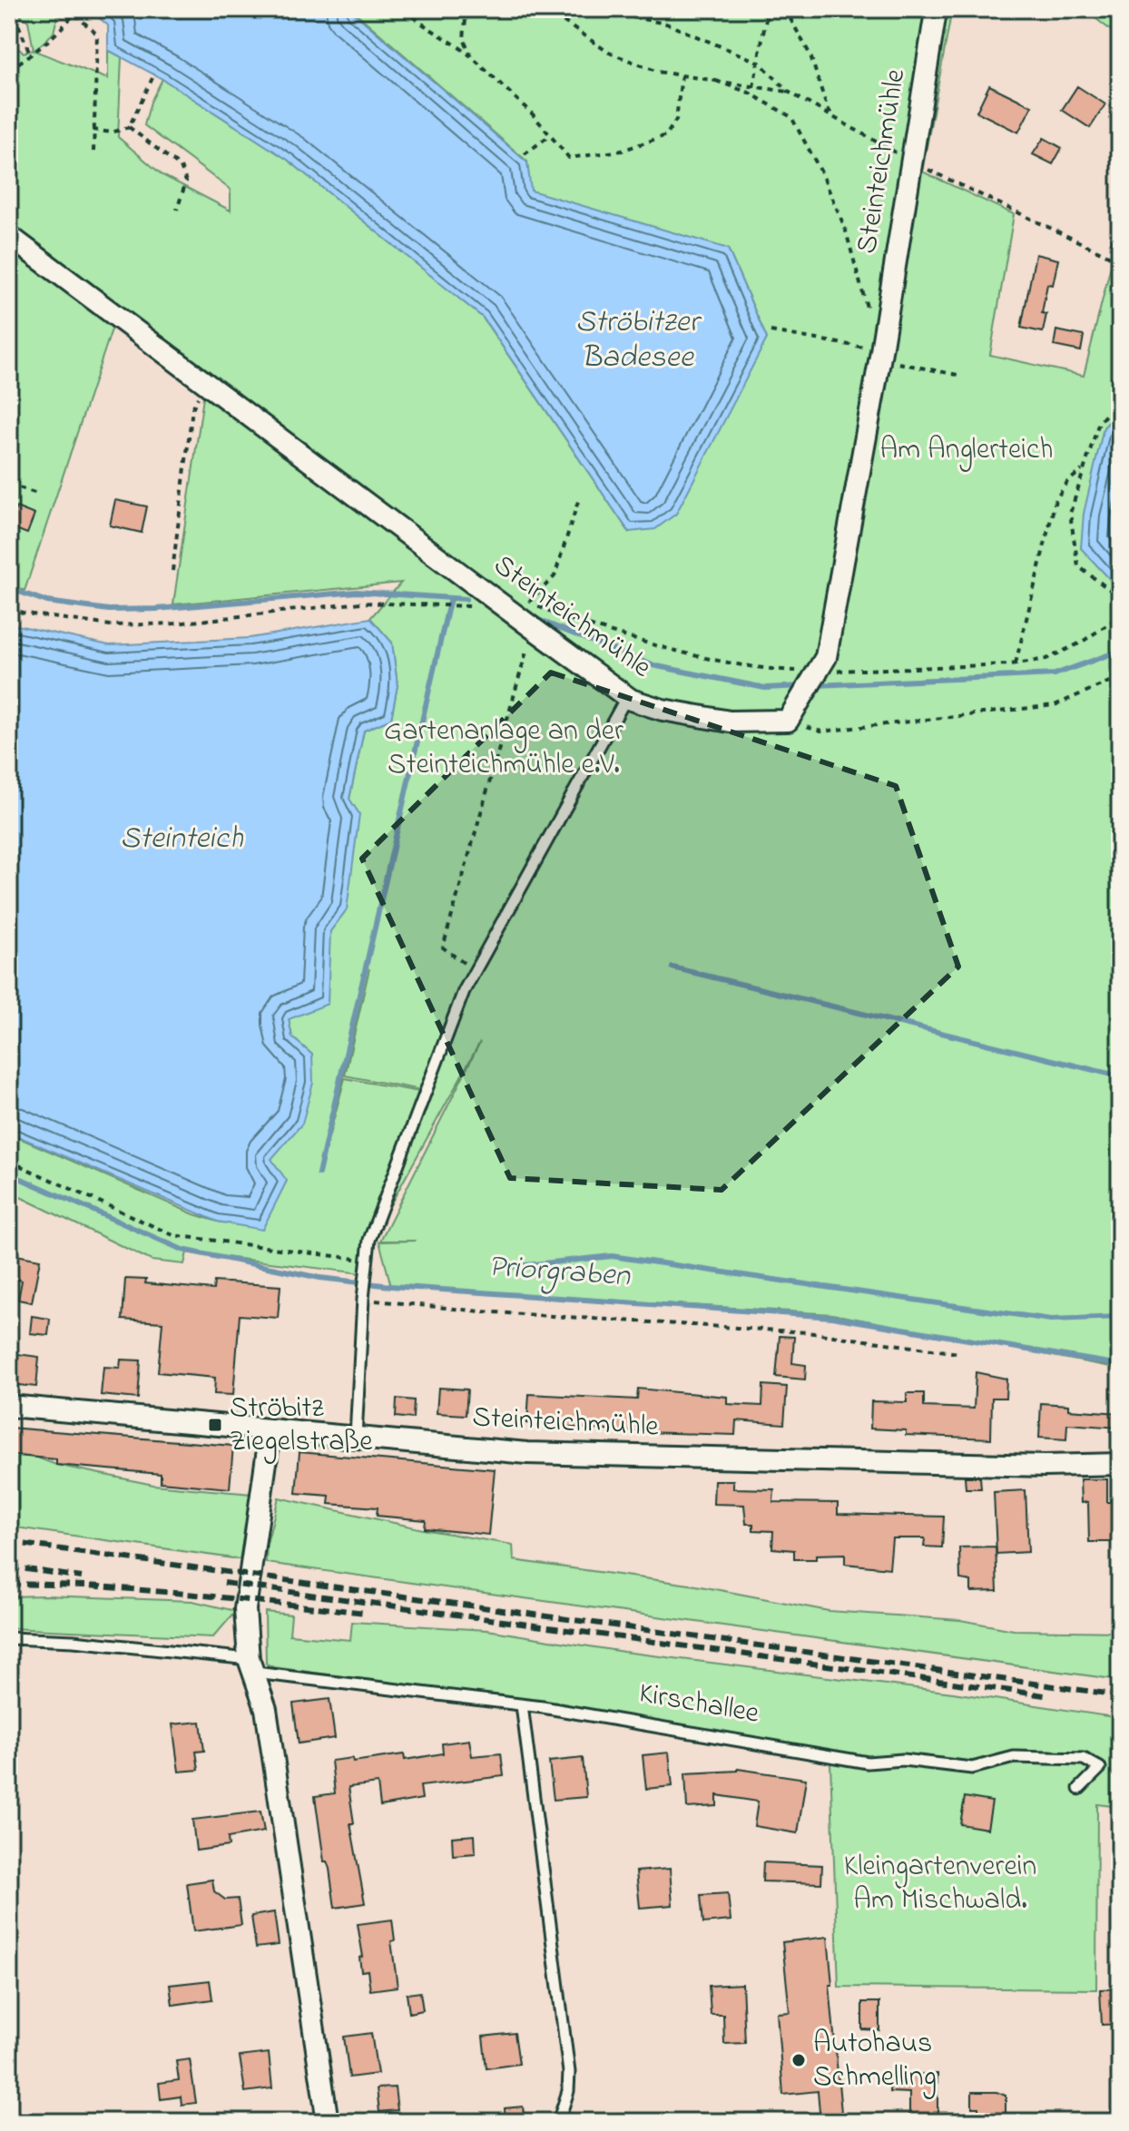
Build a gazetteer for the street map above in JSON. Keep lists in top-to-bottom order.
{
  "streets": {
    "street": ["Steinteichmühle"],
    "lane": ["Kirschallee"]
  },
  "water": ["Ströbitzer Badesee", "Steinteich", "Priorgraben"],
  "parks": ["Am Anglerteich", "Gartenanlage an der Steinteichmühle e.V.", "Kleingartenverein Am Mischwald."],
  "places": {
    "transit": ["Ströbitz Ziegelstraße"],
    "other": ["Autohaus Schmelling"]
  }
}
